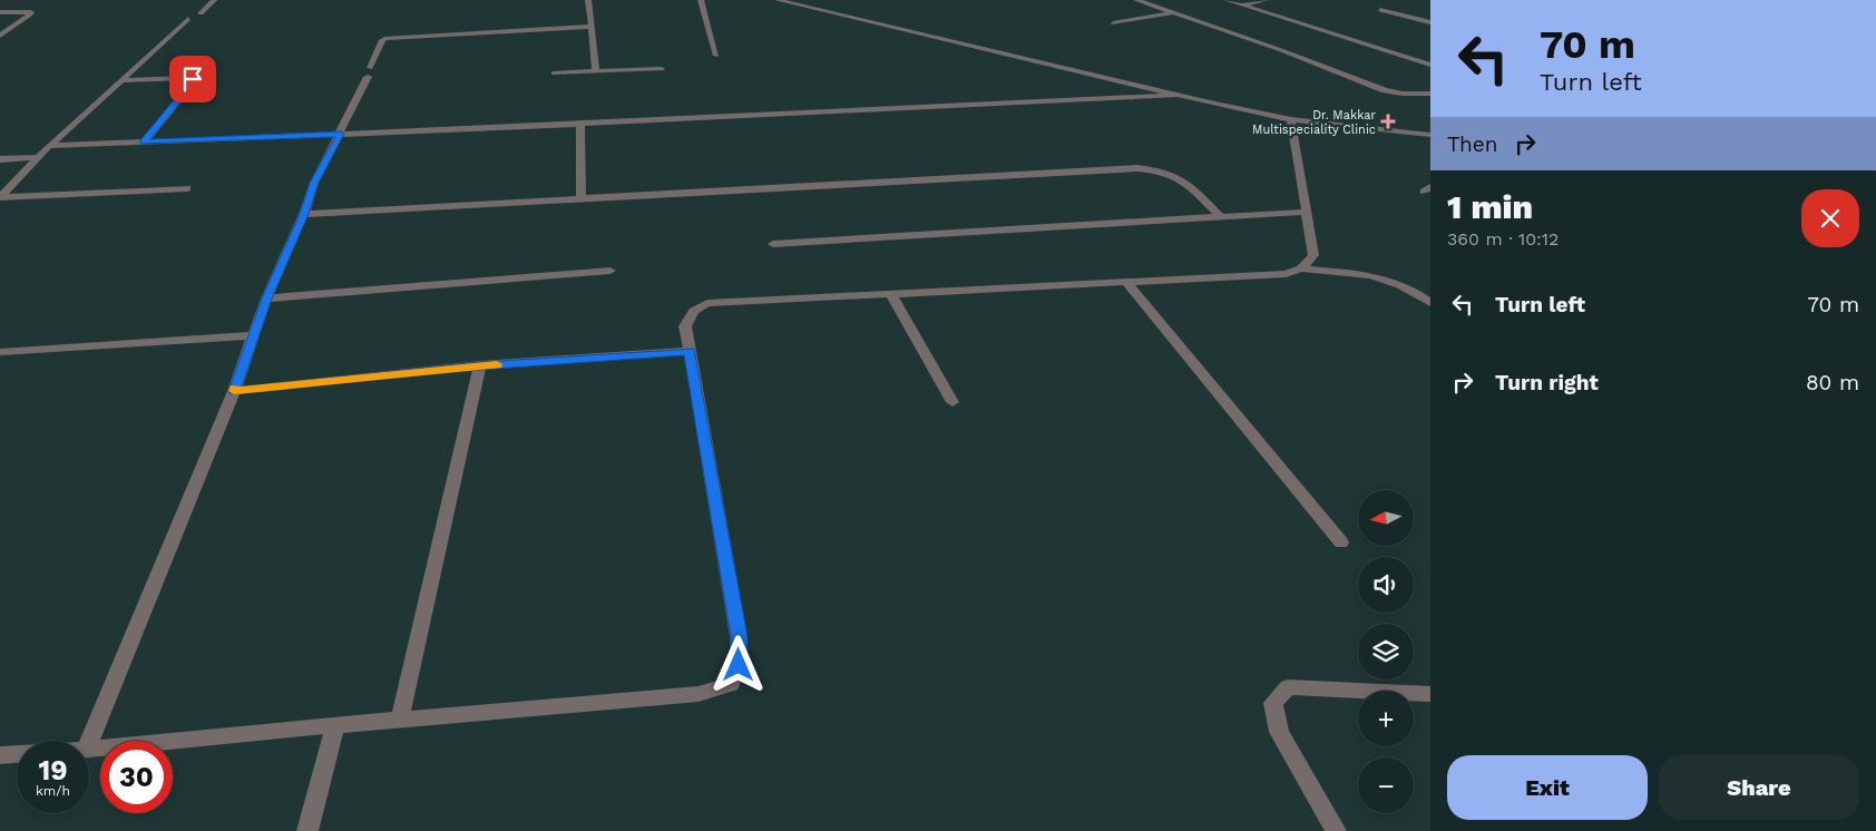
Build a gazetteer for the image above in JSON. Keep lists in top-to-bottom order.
{
  "places": {
    "health": ["Dr. Makkar Multispeciality Clinic"]
  },
  "north": "left",
  "page": {
    "turn": ["70 m", "Turn left"],
    "then": "Then",
    "heading": ["1 min", "360 m · 10:12"],
    "list": [
      {
        "name": "Turn left",
        "value": "70 m"
      },
      {
        "name": "Turn right",
        "value": "80 m"
      }
    ],
    "map_buttons": ["+", "−"],
    "speed": "19 km/h",
    "limit": "30",
    "buttons": ["Exit", "Share"]
  }
}
